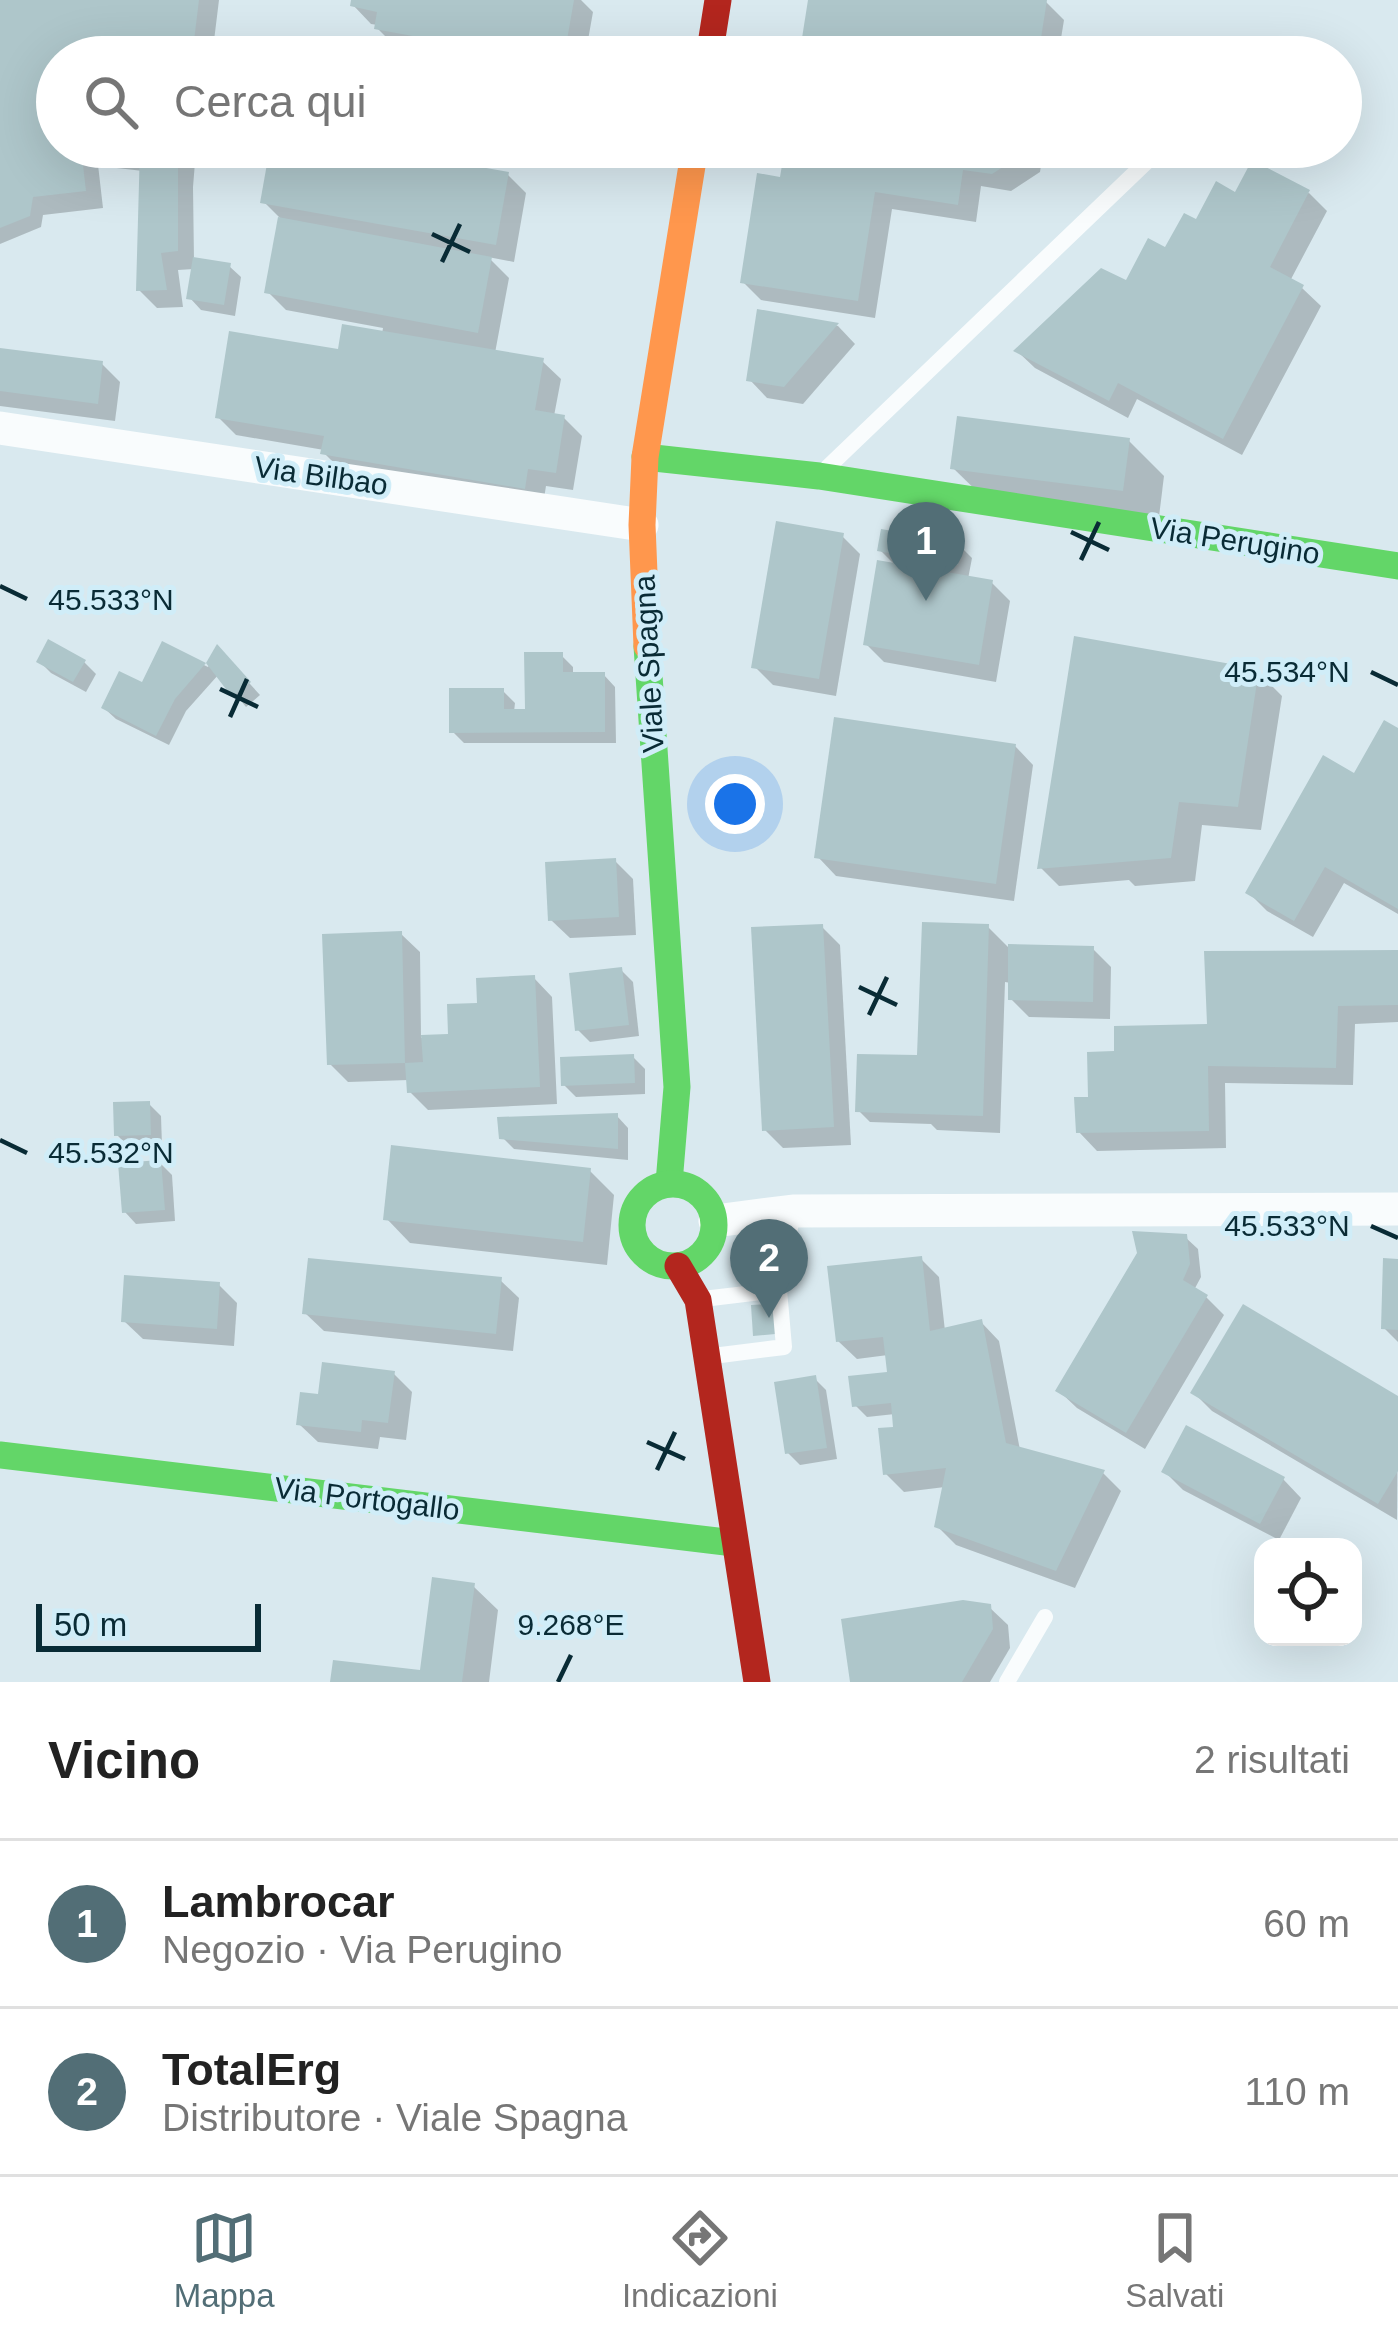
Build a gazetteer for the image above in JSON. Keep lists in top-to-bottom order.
{
  "streets": {
    "street": [
      "Via Bilbao",
      "Via Perugino",
      "Viale Spagna",
      "Via Portogallo"
    ]
  },
  "crossings": [
    ["Via Bilbao", "Viale Spagna"],
    ["Via Perugino", "Viale Spagna"]
  ],
  "scale_bar": "50 m",
  "page": {
    "search": "Cerca qui",
    "pins": ["1", "2"],
    "scale": "50 m",
    "heading": ["Vicino", "2 risultati"],
    "list": [
      {
        "mark": "1",
        "name": "Lambrocar",
        "note": "Negozio · Via Perugino",
        "value": "60 m"
      },
      {
        "mark": "2",
        "name": "TotalErg",
        "note": "Distributore · Viale Spagna",
        "value": "110 m"
      }
    ],
    "nav": ["Mappa", "Indicazioni", "Salvati"]
  },
  "coordinates": [
    "45.533°N",
    "45.534°N",
    "45.532°N",
    "9.268°E"
  ]
}
